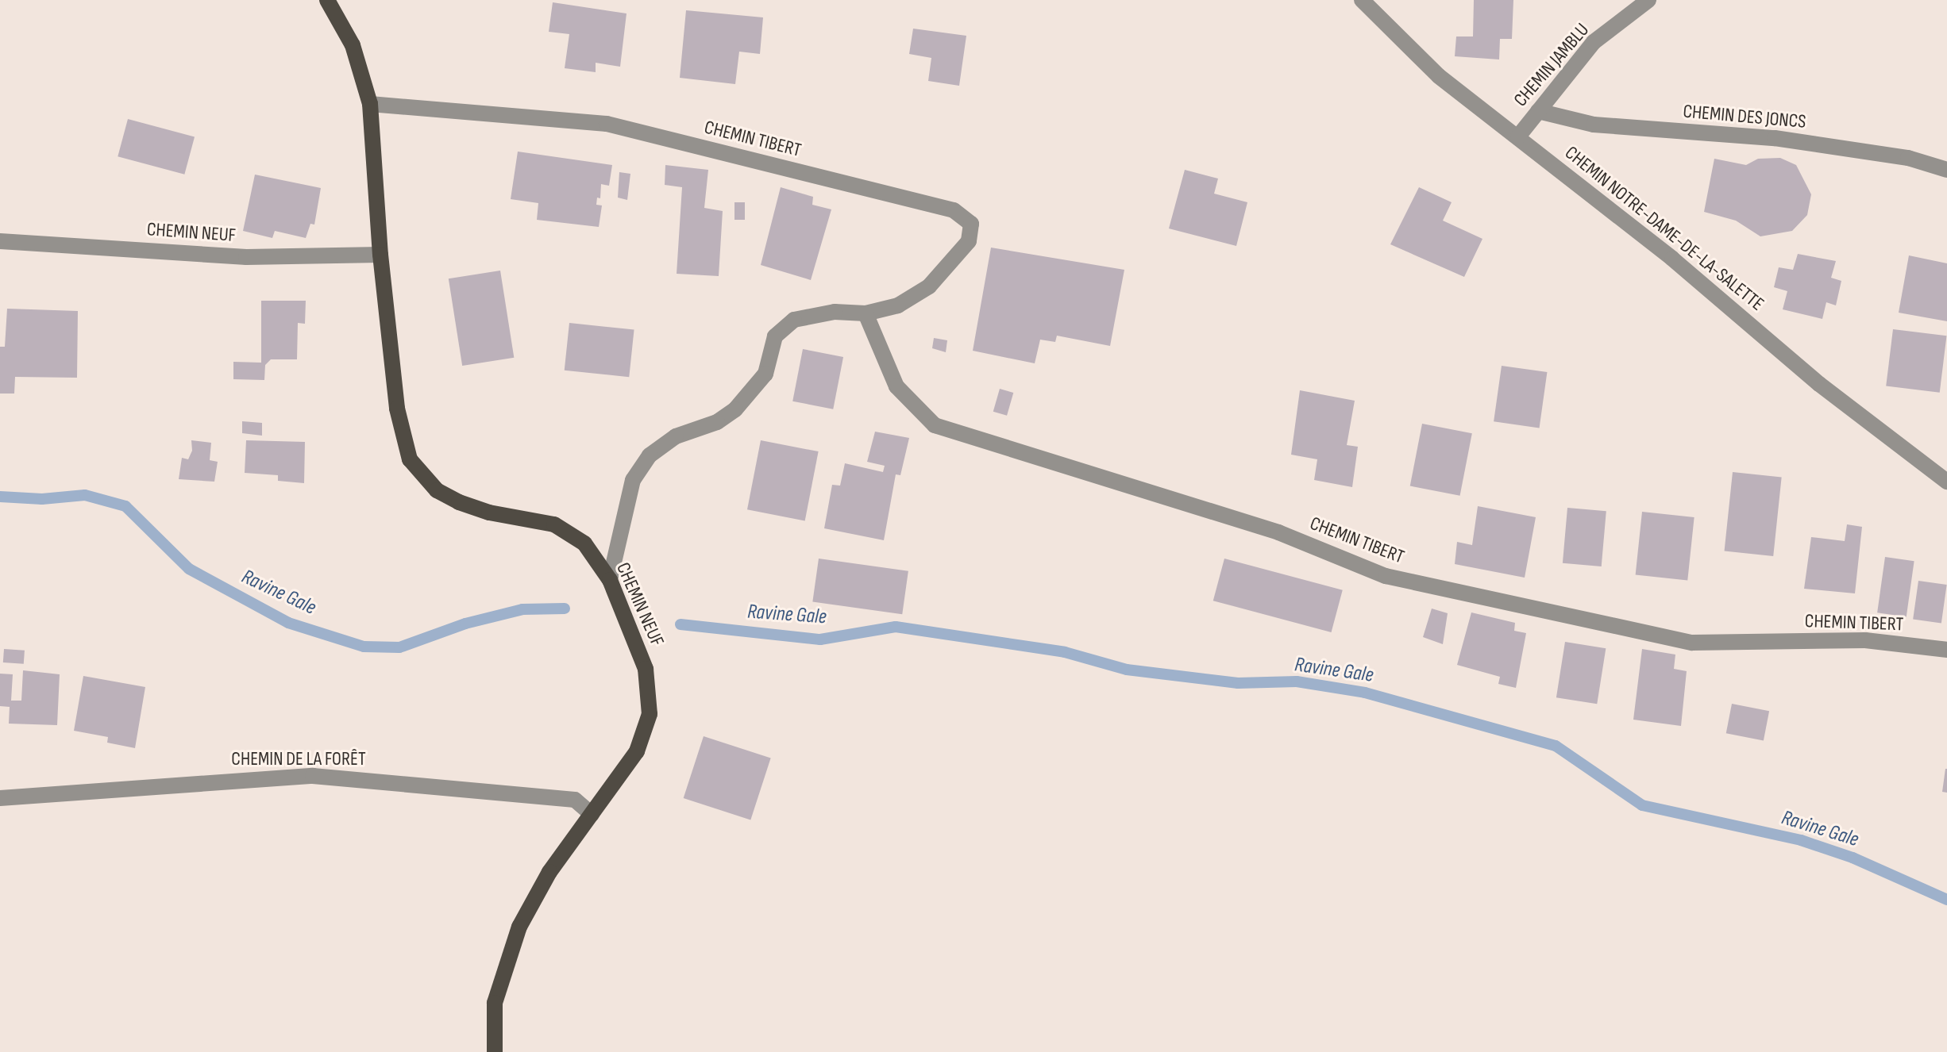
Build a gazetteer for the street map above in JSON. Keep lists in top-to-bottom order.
{
  "streets": {
    "main road": ["CHEMIN NEUF"],
    "street": [
      "CHEMIN JAMBLU",
      "CHEMIN DES JONCS",
      "CHEMIN TIBERT",
      "CHEMIN NOTRE-DAME-DE-LA-SALETTE",
      "CHEMIN DE LA FORÊT"
    ]
  },
  "crossings": [
    ["CHEMIN JAMBLU", "CHEMIN DES JONCS"],
    ["CHEMIN JAMBLU", "CHEMIN NOTRE-DAME-DE-LA-SALETTE"],
    ["CHEMIN TIBERT", "CHEMIN NEUF"],
    ["CHEMIN NEUF", "CHEMIN DE LA FORÊT"]
  ],
  "water": ["Ravine Gale"]
}
